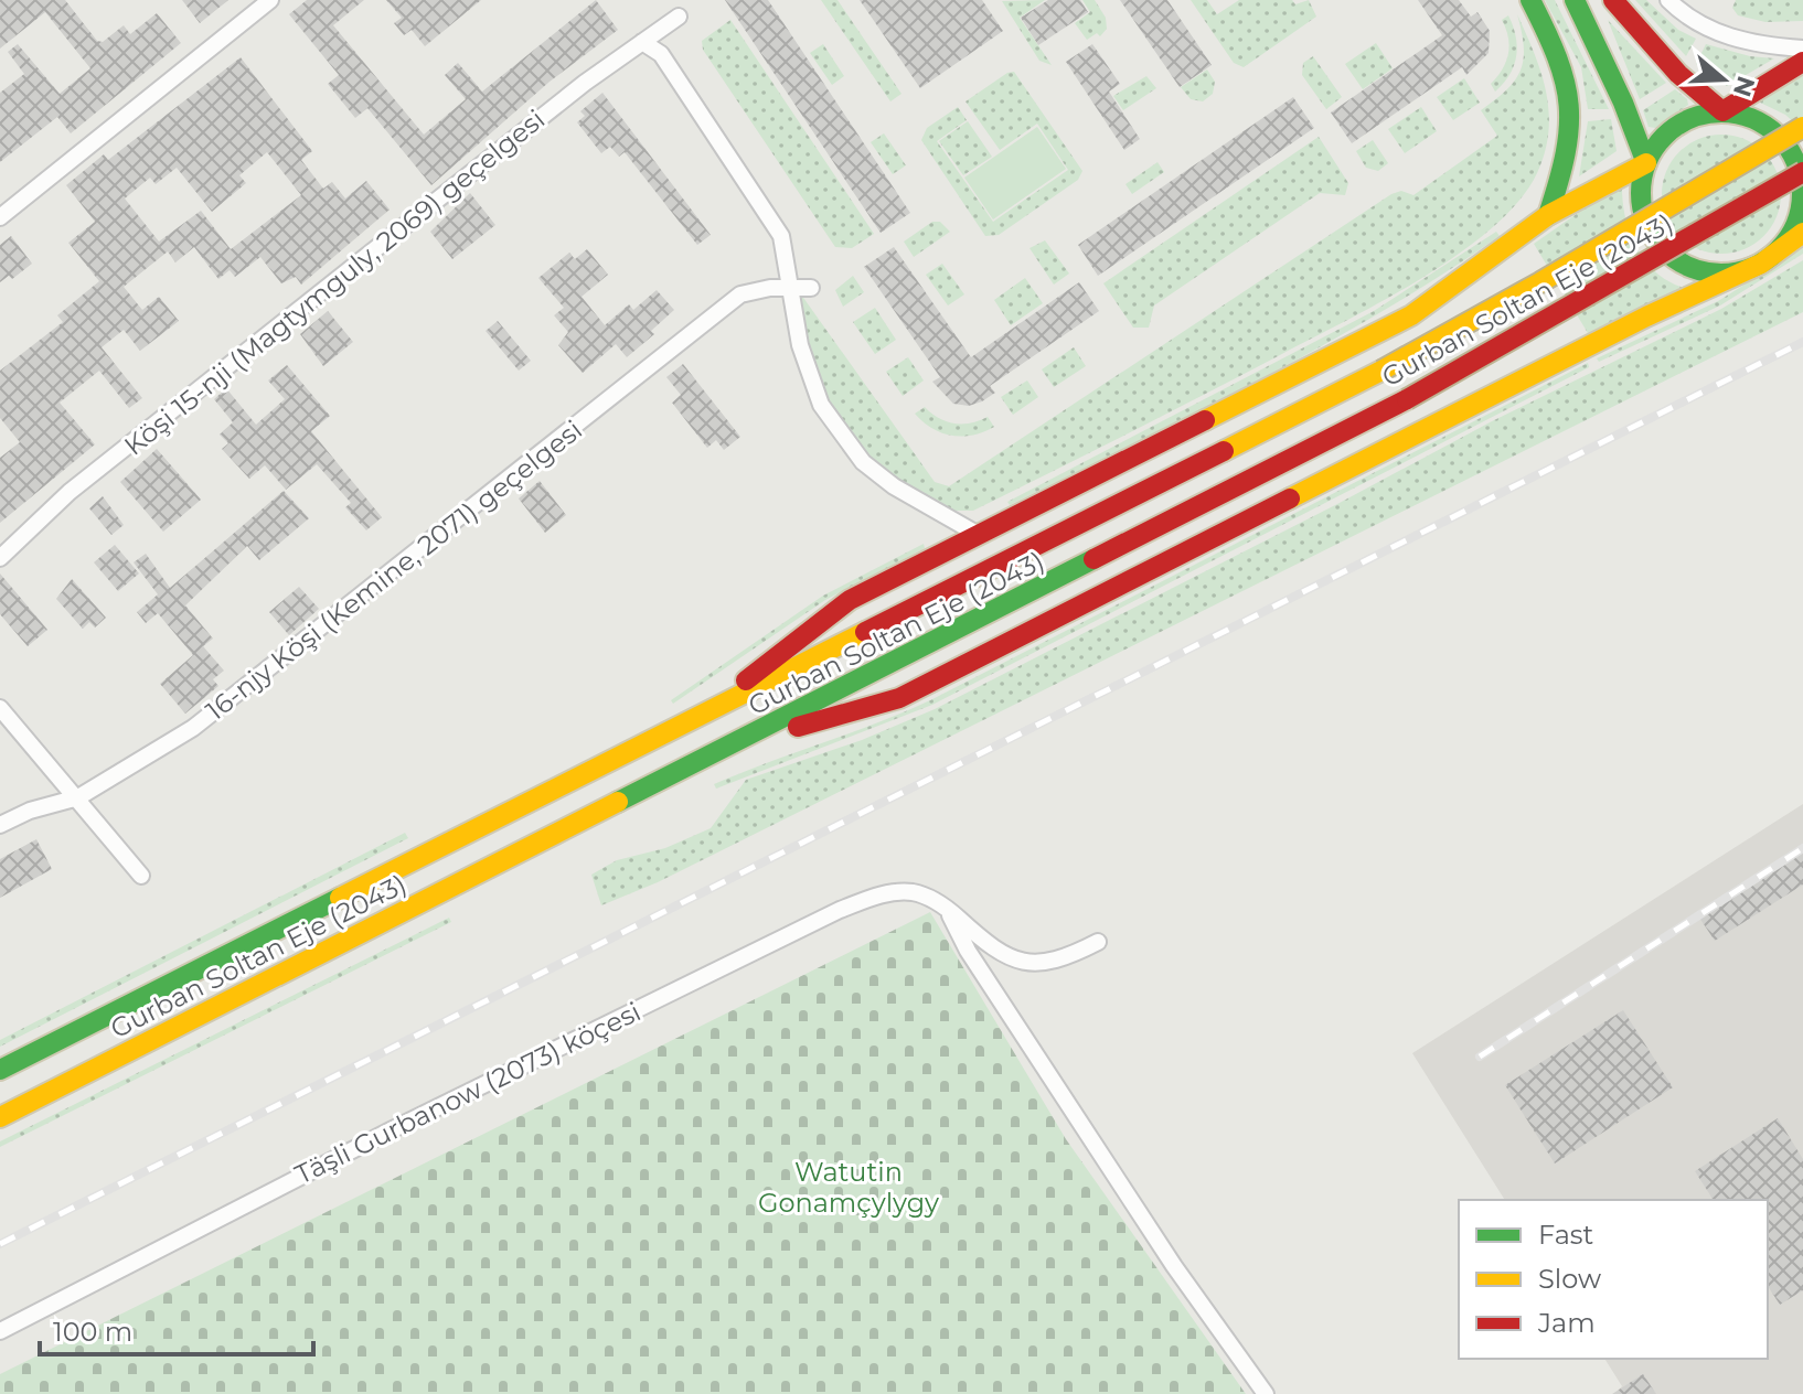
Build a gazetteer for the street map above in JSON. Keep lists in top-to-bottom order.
{
  "streets": {
    "main road": ["Gurban Soltan Eje (2043)"],
    "street": ["Köşi 15-nji (Magtymguly, 2069) geçelgesi", "16-njy Köşi (Kemine, 2071) geçelgesi", "Täşli Gurbanow (2073) köçesi"]
  },
  "parks": ["Watutin Gonamçylygy"],
  "legend": ["Fast", "Slow", "Jam"],
  "scale_bar": "100 m",
  "north": "right"
}
